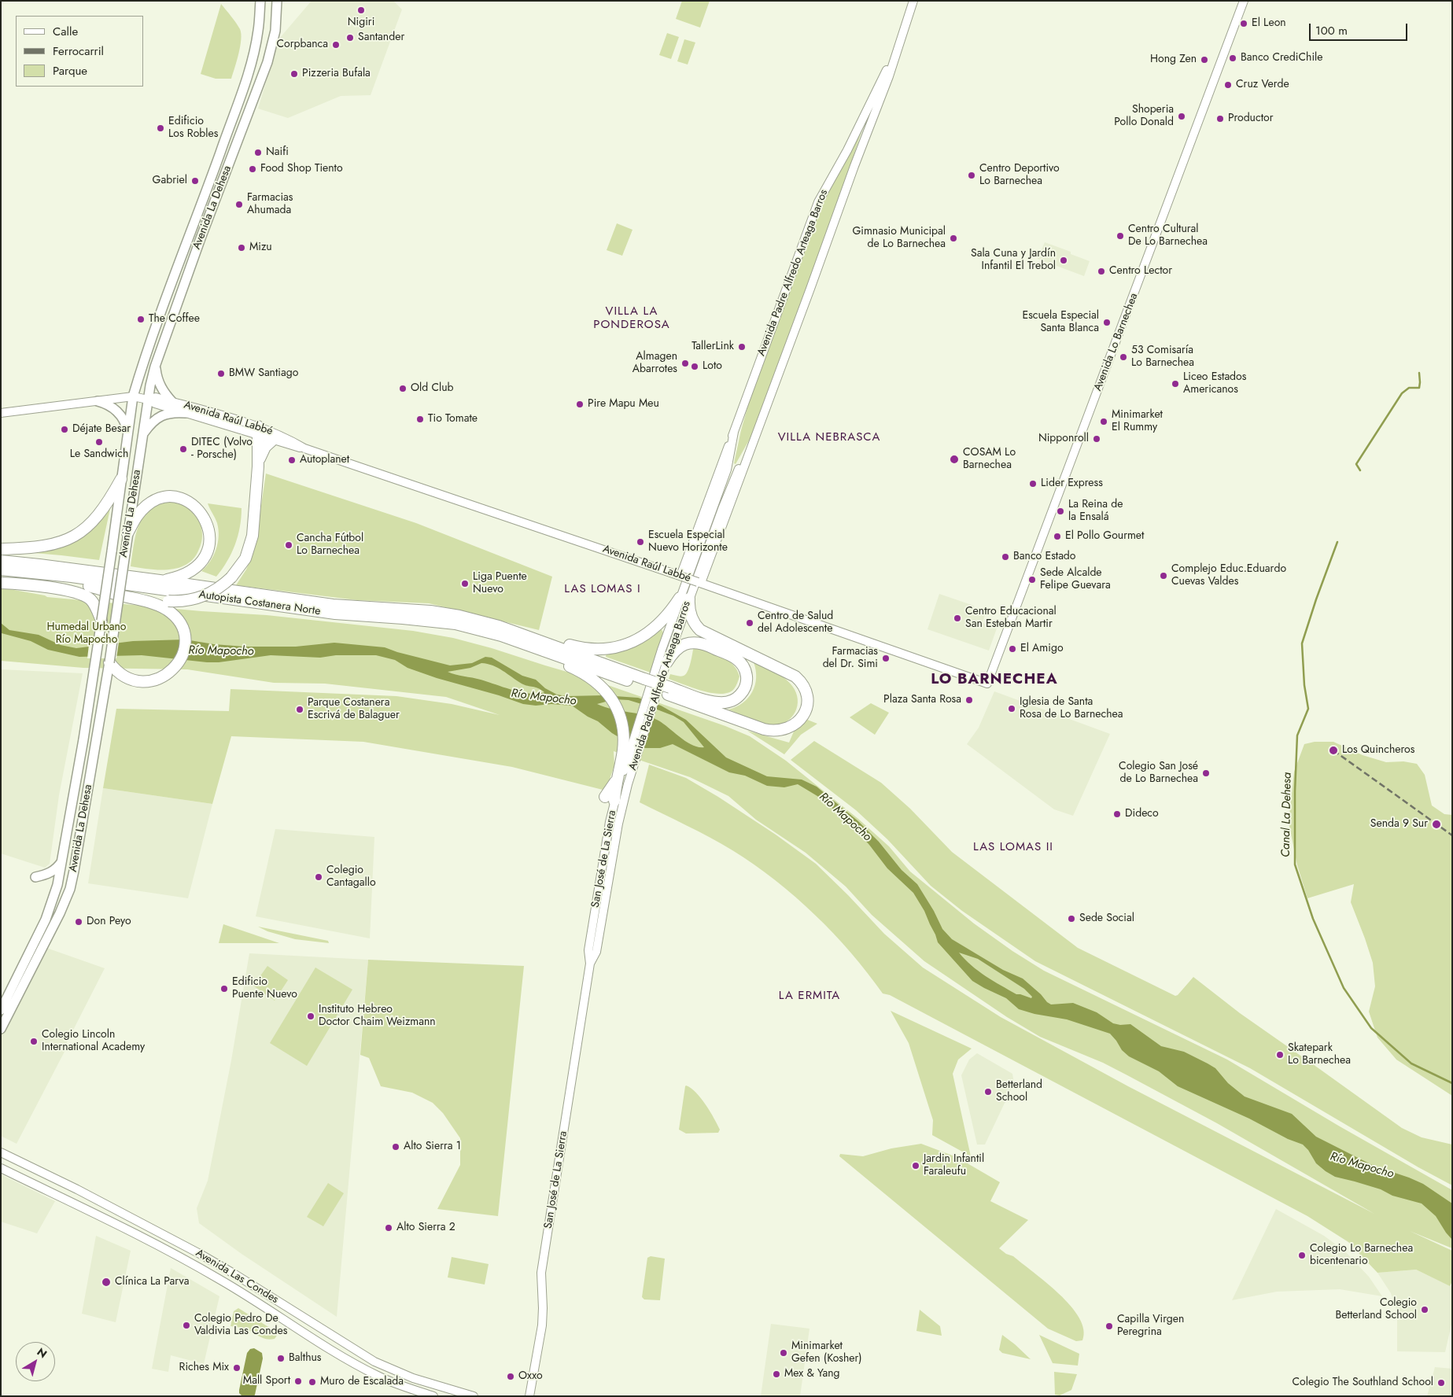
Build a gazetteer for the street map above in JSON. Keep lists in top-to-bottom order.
{
  "streets": {
    "highway": ["Autopista Costanera Norte"],
    "main road": [
      "Avenida La Dehesa",
      "Avenida Padre Alfredo Arteaga Barros",
      "Avenida Lo Barnechea",
      "Avenida Raúl Labbé",
      "San José de La Sierra",
      "Avenida Las Condes"
    ]
  },
  "crossings": [
    ["Avenida La Dehesa", "Avenida Raúl Labbé"],
    ["Avenida Padre Alfredo Arteaga Barros", "Avenida Raúl Labbé"],
    ["Avenida Padre Alfredo Arteaga Barros", "San José de La Sierra"],
    ["Avenida Lo Barnechea", "Avenida Raúl Labbé"]
  ],
  "districts": [
    "VILLA LA PONDEROSA",
    "VILLA NEBRASCA",
    "LAS LOMAS I",
    "LO BARNECHEA",
    "LAS LOMAS II",
    "LA ERMITA"
  ],
  "water": ["Río Mapocho", "Canal La Dehesa"],
  "parks": ["Humedal Urbano Río Mapocho"],
  "places": [
    "Nigiri",
    "El Leon",
    "Santander",
    "Corpbanca",
    "Banco CrediChile",
    "Hong Zen",
    "Pizzeria Bufala",
    "Cruz Verde",
    "Shoperia Pollo Donald",
    "Productor",
    "Edificio Los Robles",
    "Naifi",
    "Food Shop Tiento",
    "Centro Deportivo Lo Barnechea",
    "Gabriel",
    "Farmacias Ahumada",
    "Centro Cultural De Lo Barnechea",
    "Gimnasio Municipal de Lo Barnechea",
    "Mizu",
    "Sala Cuna y Jardín Infantil El Trebol",
    "Centro Lector",
    "The Coffee",
    "Escuela Especial Santa Blanca",
    "TallerLink",
    "53 Comisaría Lo Barnechea",
    "Almagen Abarrotes",
    "Loto",
    "BMW Santiago",
    "Liceo Estados Americanos",
    "Old Club",
    "Pire Mapu Meu",
    "Tio Tomate",
    "Minimarket El Rummy",
    "Déjate Besar",
    "Nipponroll",
    "Le Sandwich",
    "DITEC (Volvo - Porsche)",
    "COSAM Lo Barnechea",
    "Autoplanet",
    "Lider Express",
    "La Reina de la Ensalá",
    "El Pollo Gourmet",
    "Escuela Especial Nuevo Horizonte",
    "Cancha Fútbol Lo Barnechea",
    "Banco Estado",
    "Complejo Educ.Eduardo Cuevas Valdes",
    "Sede Alcalde Felipe Guevara",
    "Liga Puente Nuevo",
    "Centro Educacional San Esteban Martir",
    "Centro de Salud del Adolescente",
    "El Amigo",
    "Farmacias del Dr. Simi",
    "Plaza Santa Rosa",
    "Iglesia de Santa Rosa de Lo Barnechea",
    "Parque Costanera Escrivá de Balaguer",
    "Los Quincheros",
    "Colegio San José de Lo Barnechea",
    "Dideco",
    "Senda 9 Sur",
    "Colegio Cantagallo",
    "Sede Social",
    "Don Peyo",
    "Edificio Puente Nuevo",
    "Instituto Hebreo Doctor Chaim Weizmann",
    "Colegio Lincoln International Academy",
    "Skatepark Lo Barnechea",
    "Betterland School",
    "Alto Sierra 1",
    "Jardin Infantil Faraleufu",
    "Alto Sierra 2",
    "Colegio Lo Barnechea bicentenario",
    "Clínica La Parva",
    "Colegio Betterland School",
    "Colegio Pedro De Valdivia Las Condes",
    "Capilla Virgen Peregrina",
    "Minimarket Gefen (Kosher)",
    "Balthus",
    "Riches Mix",
    "Mex & Yang",
    "Oxxo",
    "Mall Sport",
    "Muro de Escalada",
    "Colegio The Southland School"
  ],
  "legend": ["Calle", "Ferrocarril", "Parque"],
  "scale_bar": "100 m",
  "north": "top right"
}
